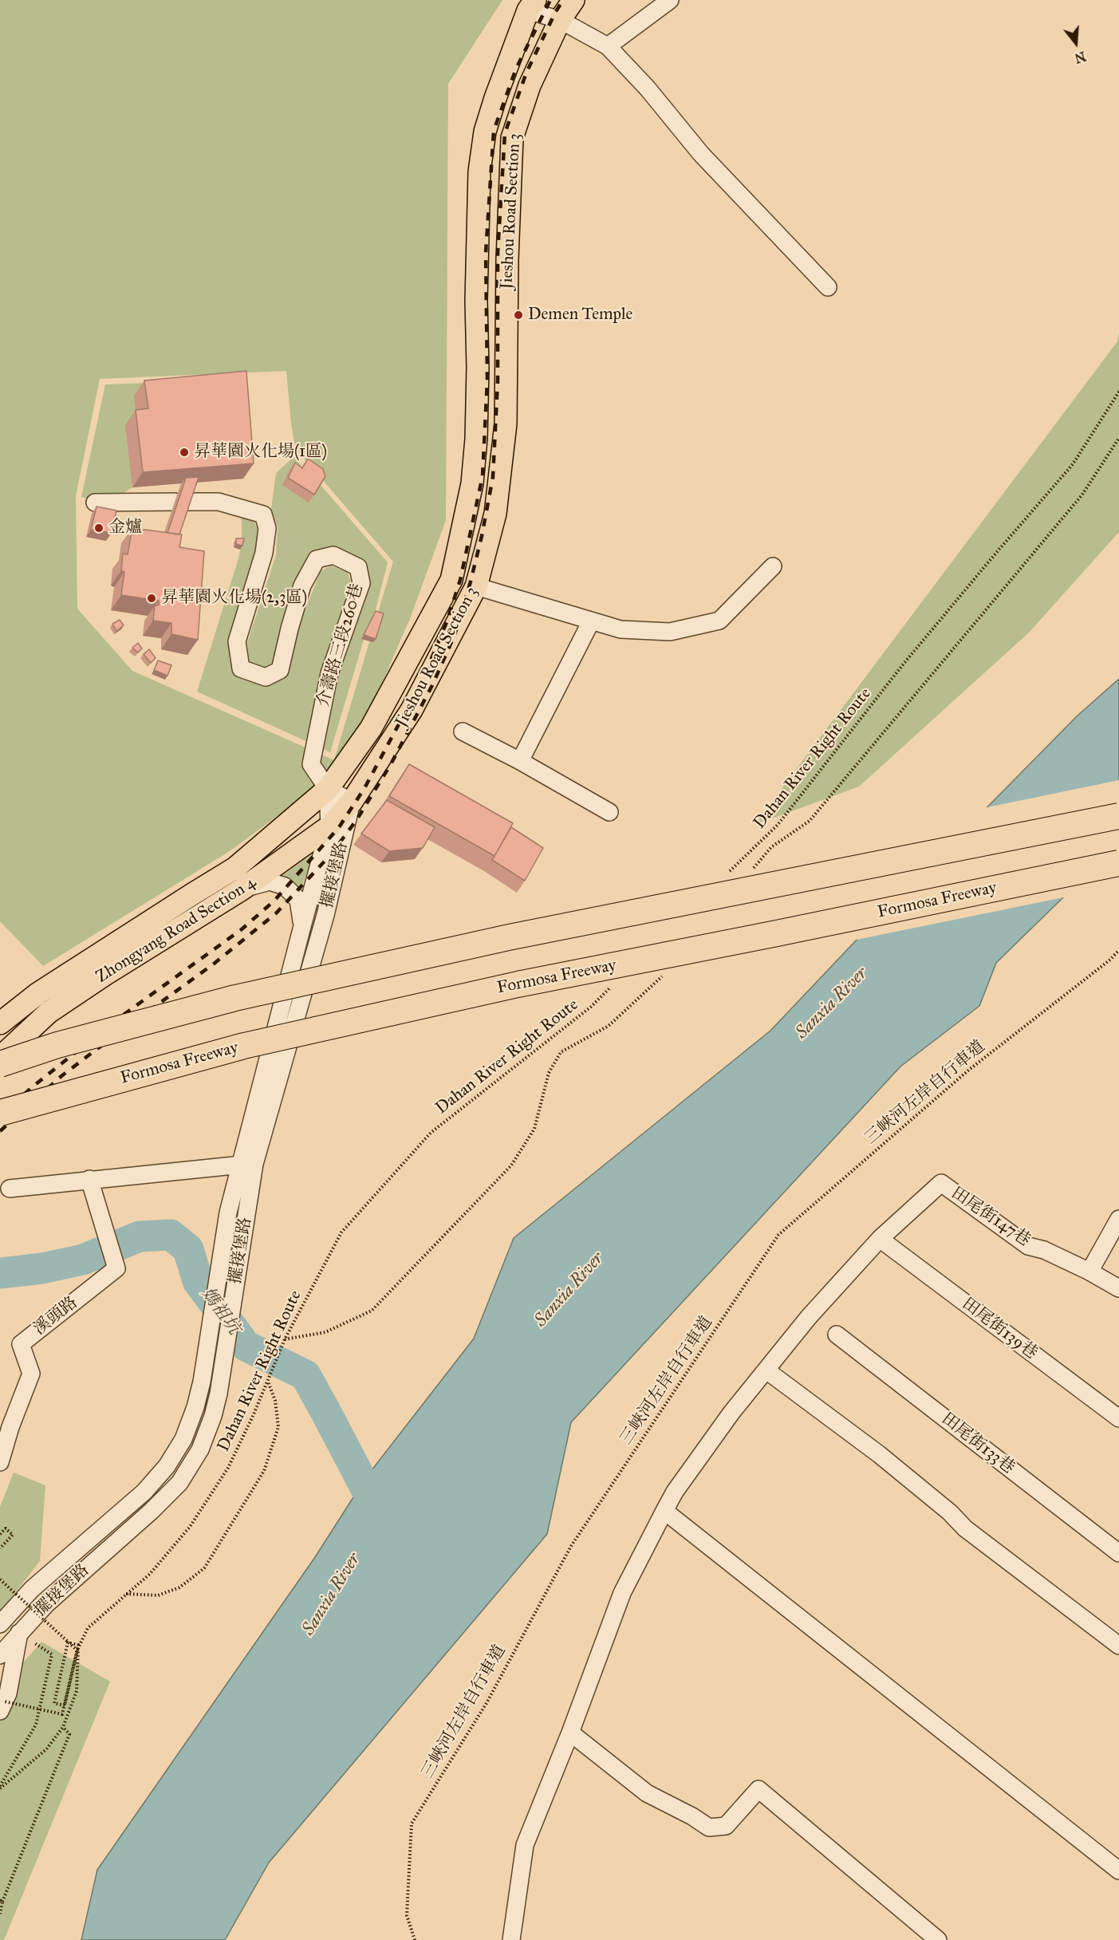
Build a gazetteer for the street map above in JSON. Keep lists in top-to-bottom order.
{
  "streets": {
    "highway": ["Formosa Freeway"],
    "main road": ["Jieshou Road Section 3", "Zhongyang Road Section 4"],
    "street": [
      "介壽路三段260巷",
      "擺接堡路",
      "田尾街147巷",
      "溪頭路",
      "田尾街139巷",
      "田尾街133巷"
    ],
    "path": ["Dahan River Right Route", "三峽河左岸自行車道"]
  },
  "crossings": [
    ["Jieshou Road Section 3", "介壽路三段260巷"],
    ["Jieshou Road Section 3", "擺接堡路"],
    ["Jieshou Road Section 3", "Zhongyang Road Section 4"],
    ["介壽路三段260巷", "擺接堡路"],
    ["介壽路三段260巷", "Zhongyang Road Section 4"],
    ["擺接堡路", "Zhongyang Road Section 4"],
    ["田尾街147巷", "田尾街139巷"]
  ],
  "water": ["Sanxia River", "媽祖坑"],
  "places": [
    "Demen Temple",
    "昇華園火化場(1區)",
    "金爐",
    "昇華園火化場(2,3區)"
  ],
  "north": "bottom"
}
